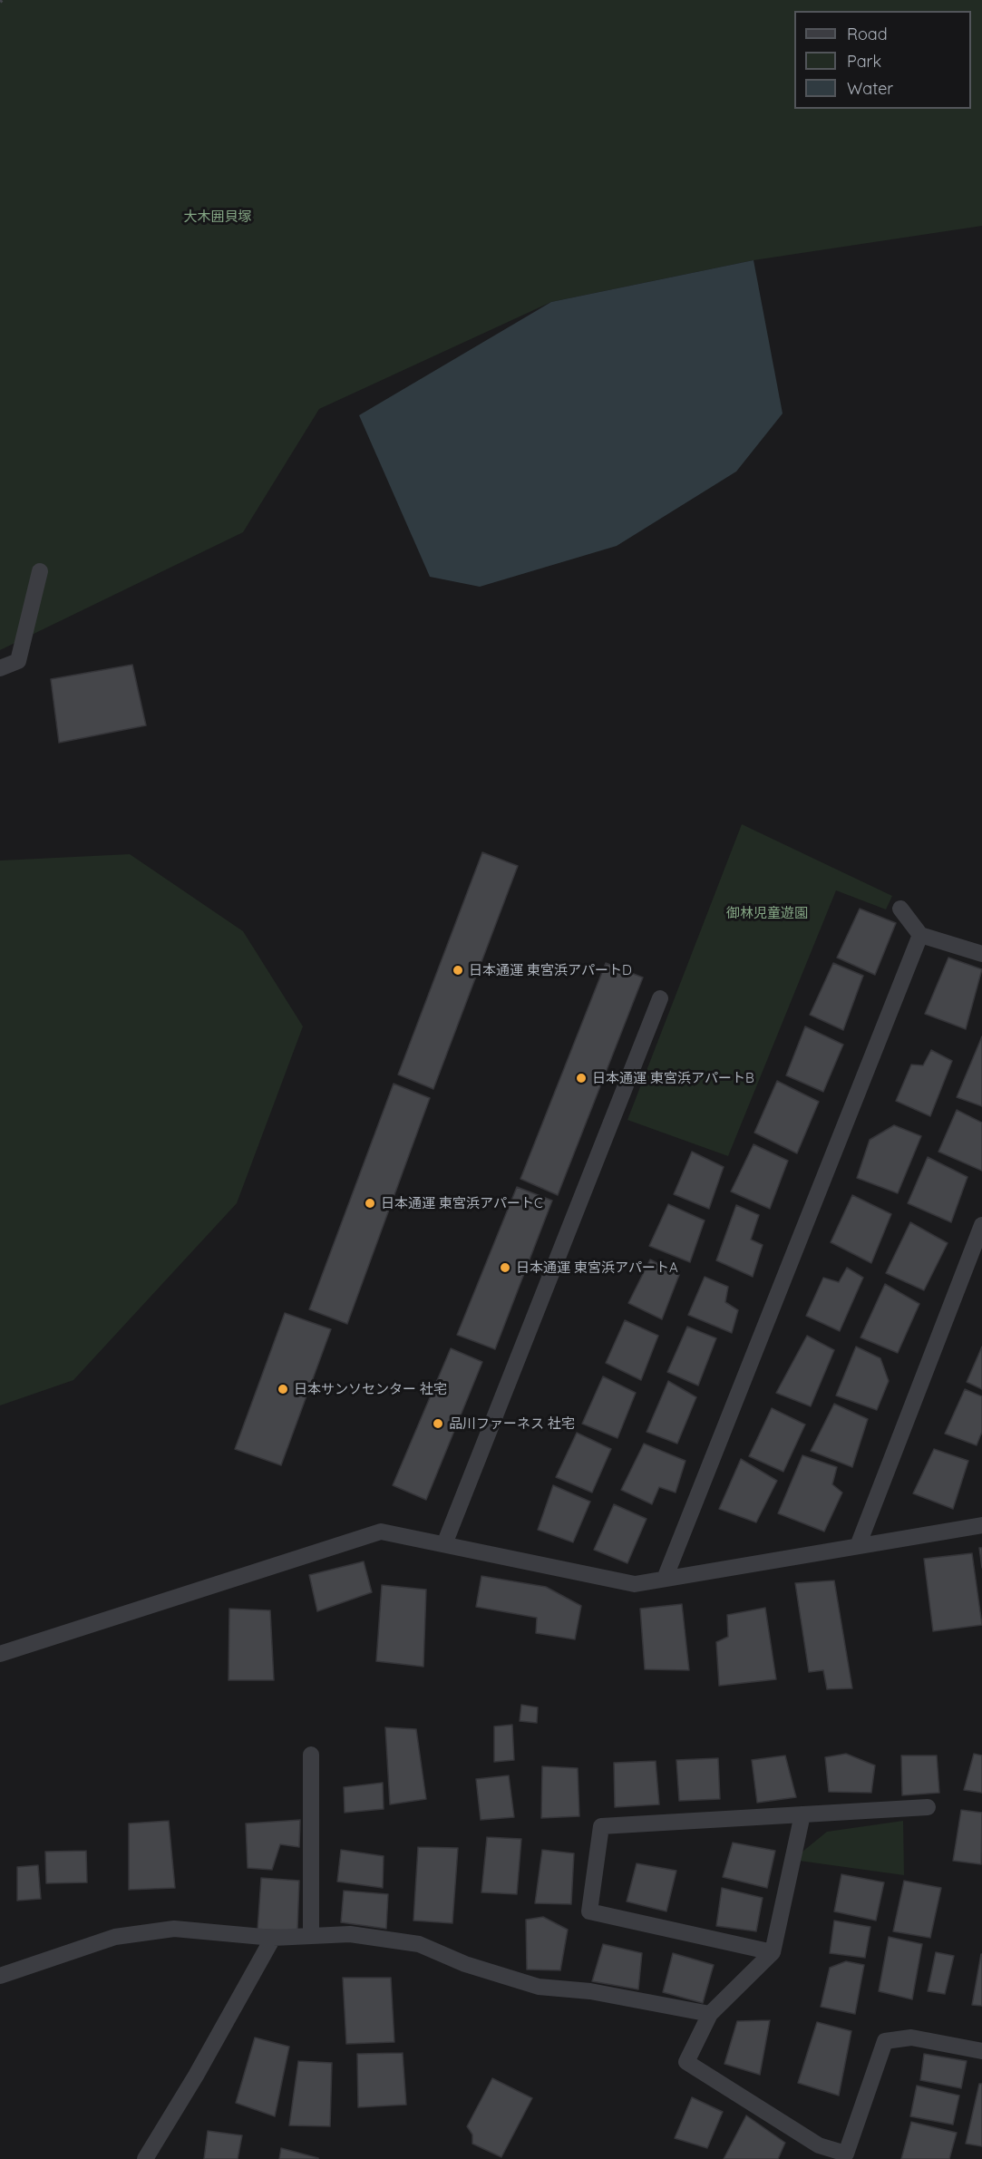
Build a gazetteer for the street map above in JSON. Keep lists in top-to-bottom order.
{
  "parks": ["大木囲貝塚", "御林児童遊園"],
  "places": [
    "日本通運 東宮浜アパートD",
    "日本通運 東宮浜アパートB",
    "日本通運 東宮浜アパートC",
    "日本通運 東宮浜アパートA",
    "日本サンソセンター 社宅",
    "品川ファーネス 社宅"
  ],
  "legend": ["Road", "Park", "Water"]
}
